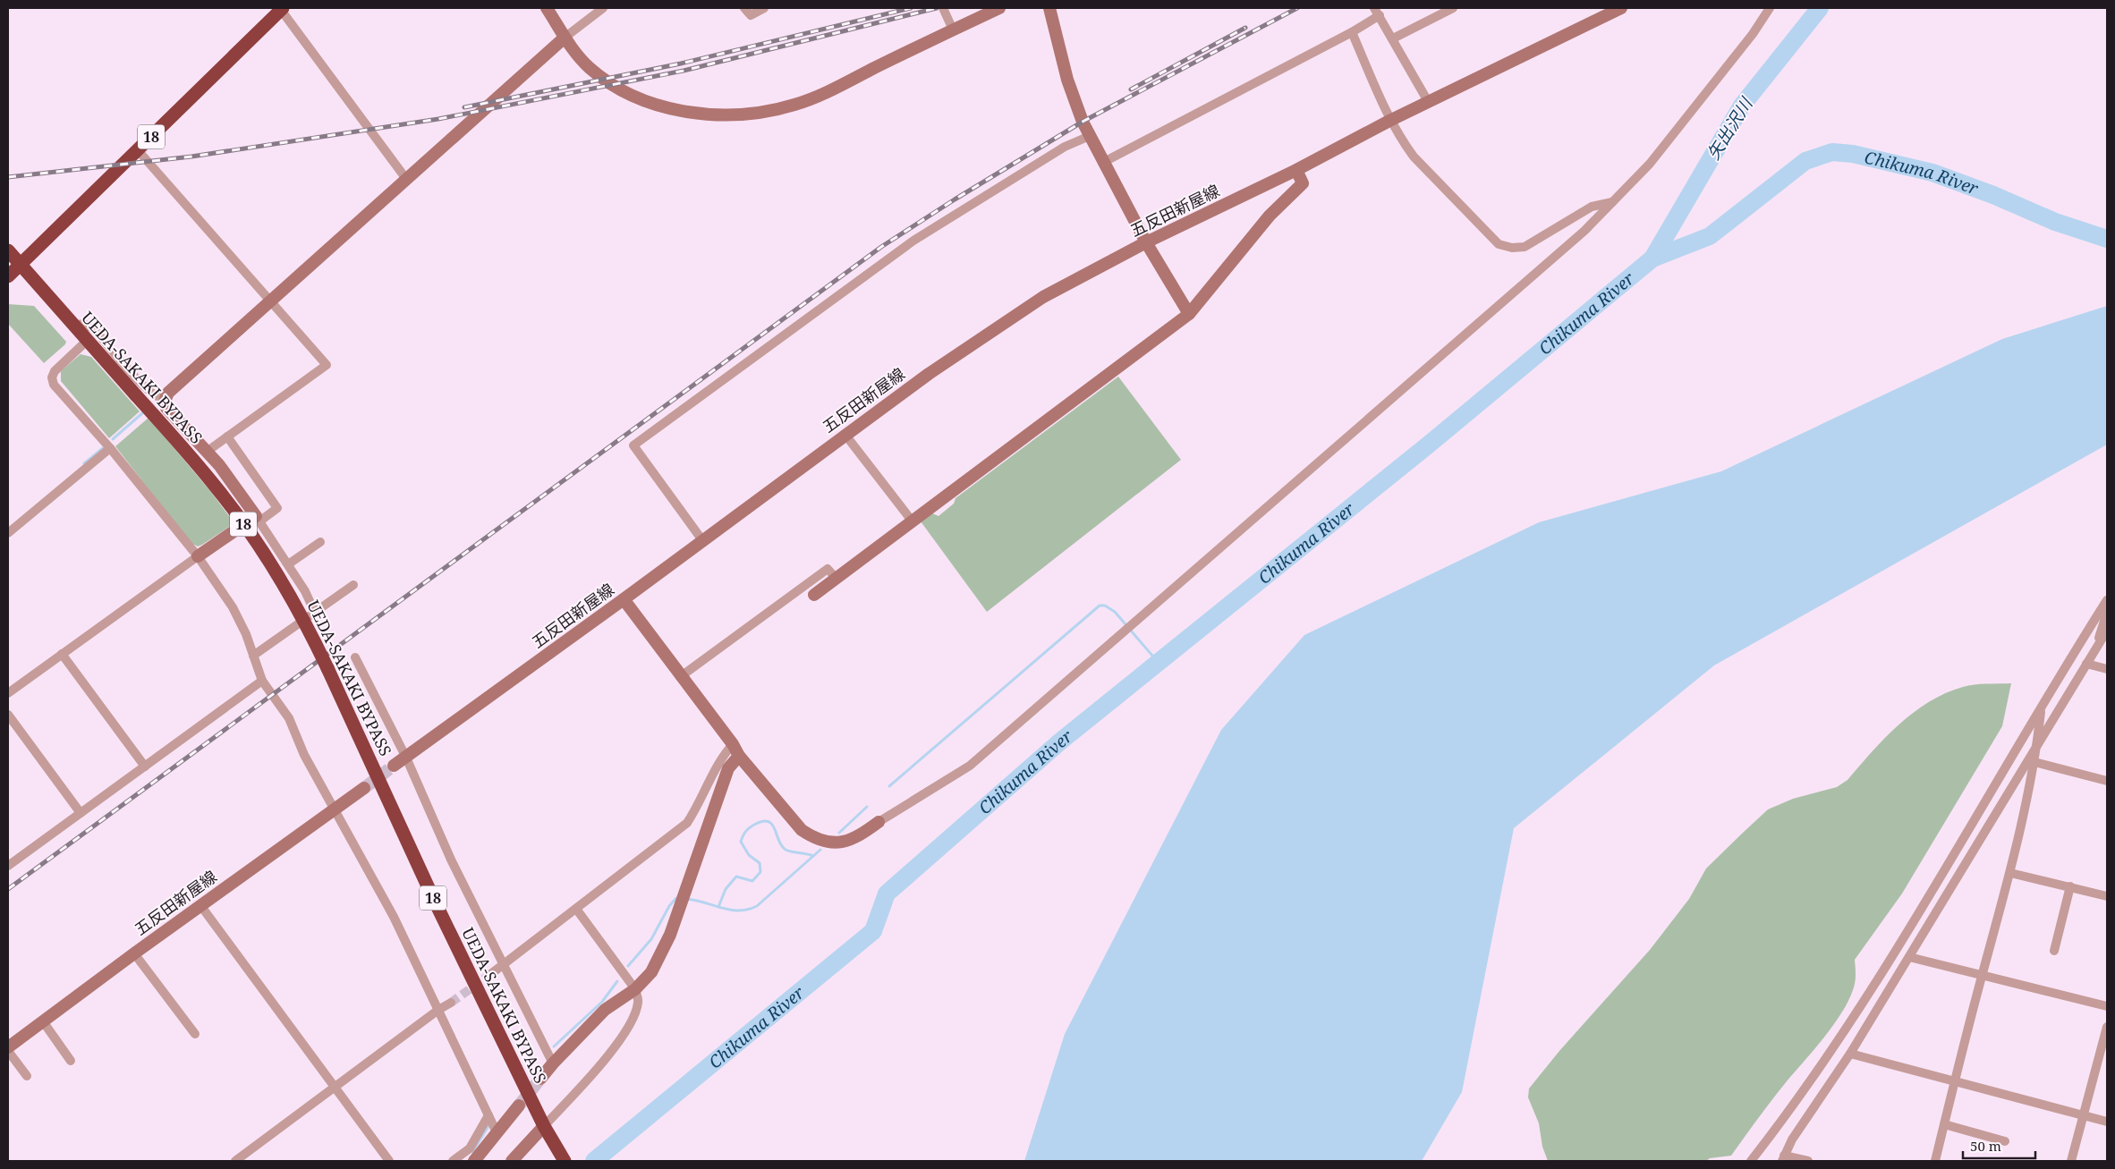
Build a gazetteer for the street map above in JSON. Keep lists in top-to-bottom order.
{
  "streets": {
    "highway": ["18", "UEDA-SAKAKI BYPASS"],
    "street": ["五反田新屋線"]
  },
  "crossings": [
    ["18", "UEDA-SAKAKI BYPASS"]
  ],
  "water": ["矢出沢川", "Chikuma River"],
  "scale_bar": "50 m"
}
